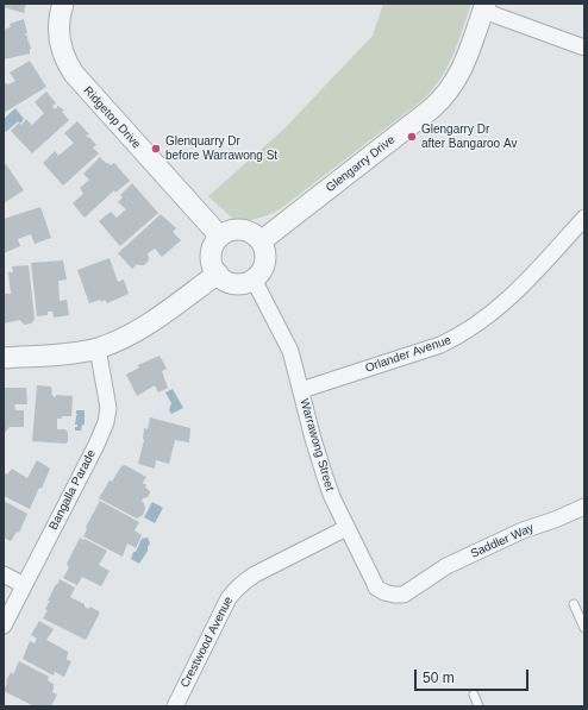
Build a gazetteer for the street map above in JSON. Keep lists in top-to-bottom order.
{
  "streets": {
    "street": [
      "Ridgetop Drive",
      "Glengarry Drive",
      "Orlander Avenue",
      "Warrawong Street",
      "Bangalla Parade",
      "Saddler Way",
      "Crestwood Avenue"
    ]
  },
  "crossings": [
    ["Ridgetop Drive", "Glengarry Drive"],
    ["Ridgetop Drive", "Warrawong Street"],
    ["Glengarry Drive", "Warrawong Street"],
    ["Orlander Avenue", "Warrawong Street"],
    ["Warrawong Street", "Saddler Way"],
    ["Warrawong Street", "Crestwood Avenue"]
  ],
  "places": ["Glengarry Dr after Bangaroo Av", "Glenquarry Dr before Warrawong St"],
  "scale_bar": "50 m"
}
